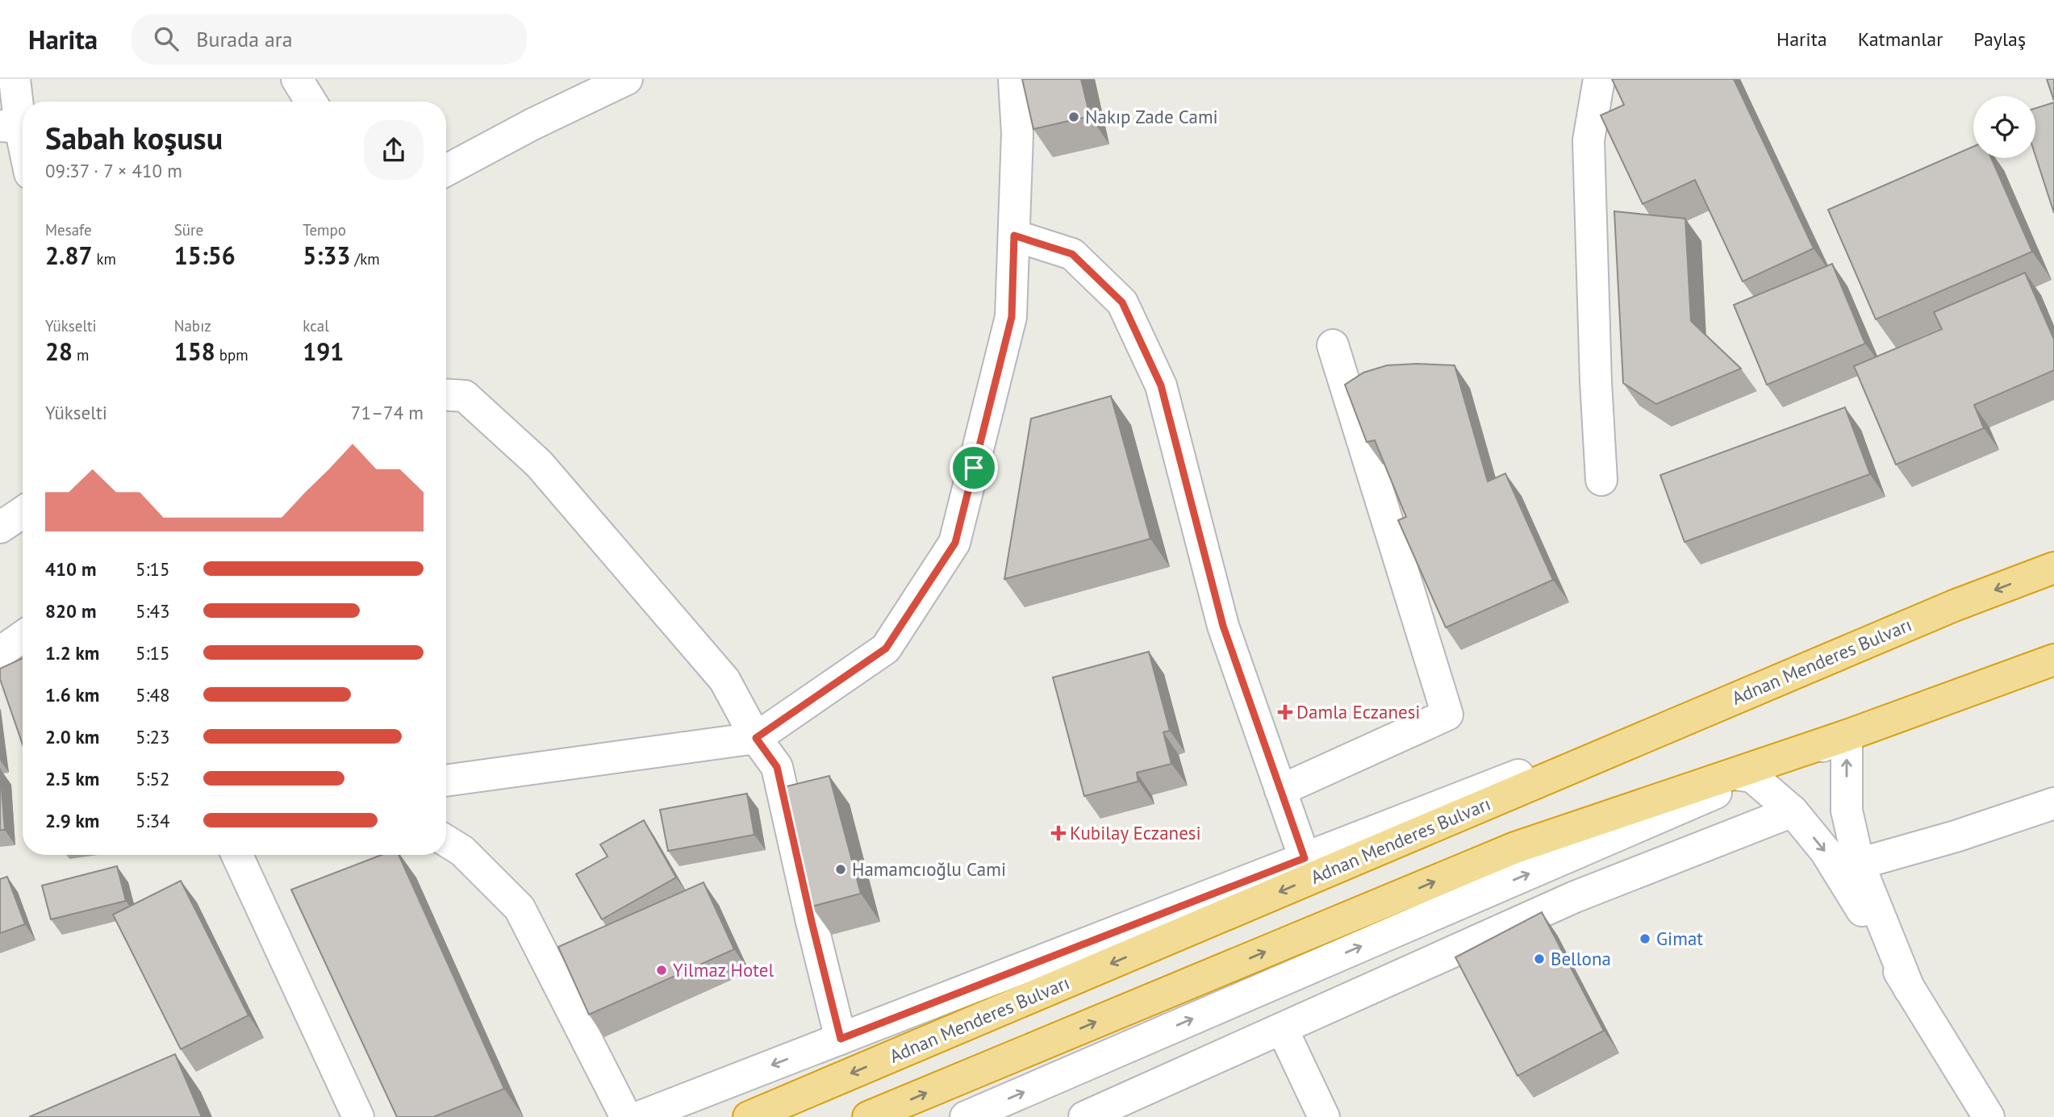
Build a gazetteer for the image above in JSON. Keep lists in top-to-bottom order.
{
  "streets": {
    "highway": ["Adnan Menderes Bulvarı"]
  },
  "places": {
    "other": [
      "Nakıp Zade Cami",
      "Hamamcıoğlu Cami",
      "Gimat",
      "Bellona",
      "Yilmaz Hotel"
    ],
    "health": ["Damla Eczanesi", "Kubilay Eczanesi"]
  },
  "page": {
    "header": "Harita",
    "search": "Burada ara",
    "nav": ["Harita", "Katmanlar", "Paylaş"],
    "heading": ["Sabah koşusu", "09:37 · 7 × 410 m"],
    "stats": [
      ["Mesafe", "2.87 km"],
      ["Süre", "15:56"],
      ["Tempo", "5:33 /km"],
      ["Yükselti", "28 m"],
      ["Nabız", "158 bpm"],
      ["kcal", "191"]
    ],
    "chart": ["Yükselti", "71–74 m"],
    "list": [
      {
        "name": "410 m",
        "note": "5:15"
      },
      {
        "name": "820 m",
        "note": "5:43"
      },
      {
        "name": "1.2 km",
        "note": "5:15"
      },
      {
        "name": "1.6 km",
        "note": "5:48"
      },
      {
        "name": "2.0 km",
        "note": "5:23"
      },
      {
        "name": "2.5 km",
        "note": "5:52"
      },
      {
        "name": "2.9 km",
        "note": "5:34"
      }
    ]
  }
}
